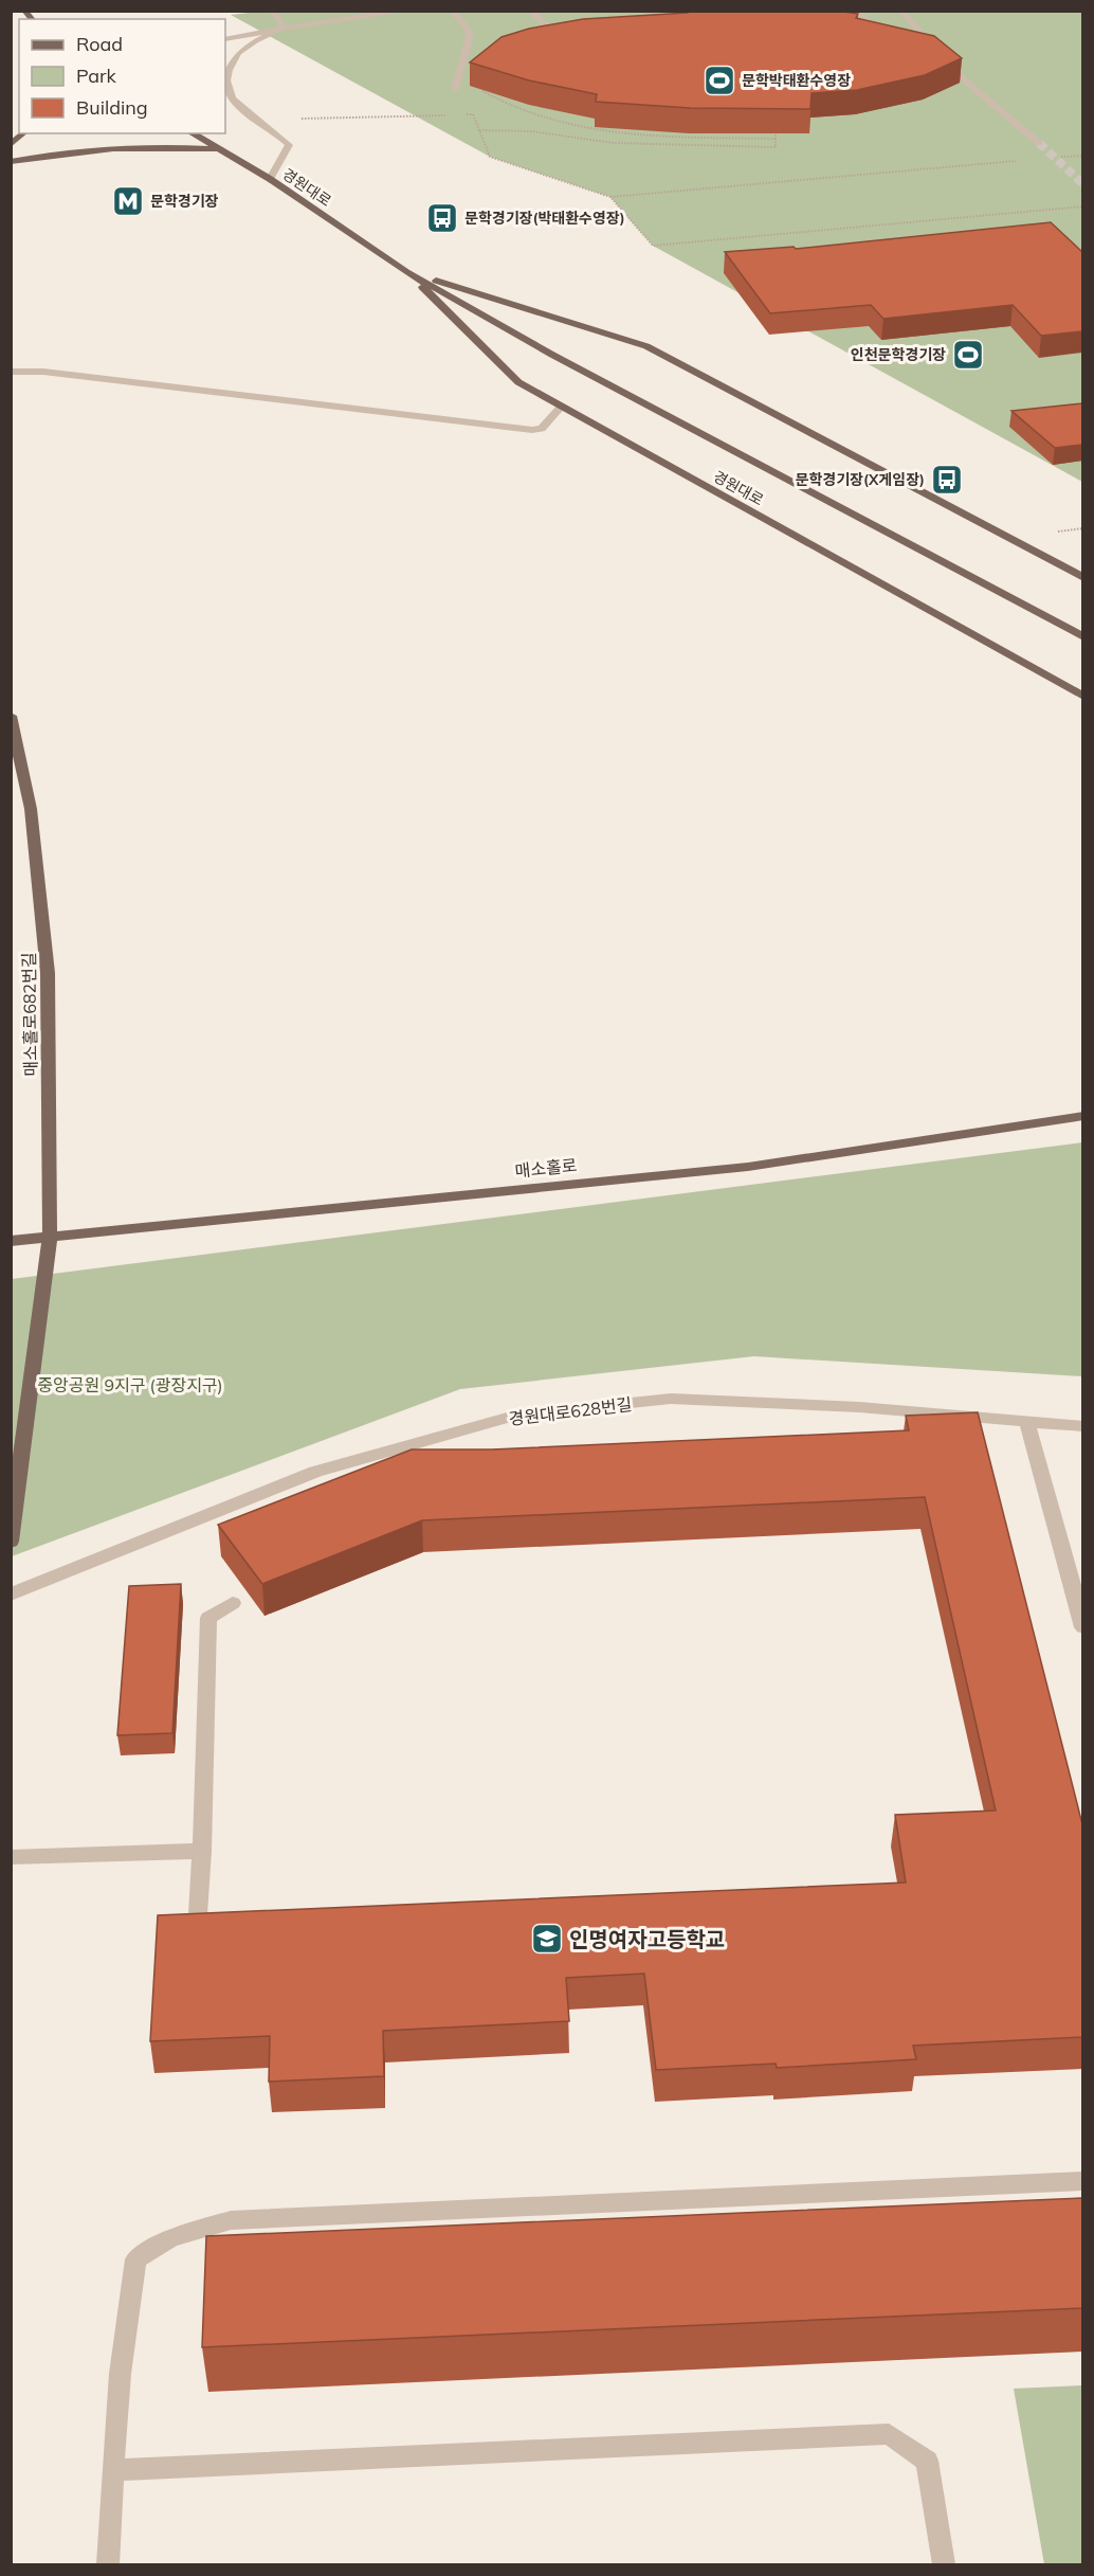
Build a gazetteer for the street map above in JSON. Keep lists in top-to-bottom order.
{
  "streets": {
    "main road": ["경원대로", "매소홀로682번길", "매소홀로"],
    "street": ["경원대로628번길"]
  },
  "crossings": [
    ["매소홀로682번길", "매소홀로"]
  ],
  "parks": ["중앙공원 9지구 (광장지구)"],
  "places": {
    "sports": ["문학박태환수영장", "인천문학경기장"],
    "metro station": ["문학경기장"],
    "bus stop": ["문학경기장(박태환수영장)", "문학경기장(X게임장)"],
    "school or university": ["인명여자고등학교"]
  },
  "legend": ["Road", "Park", "Building"]
}
